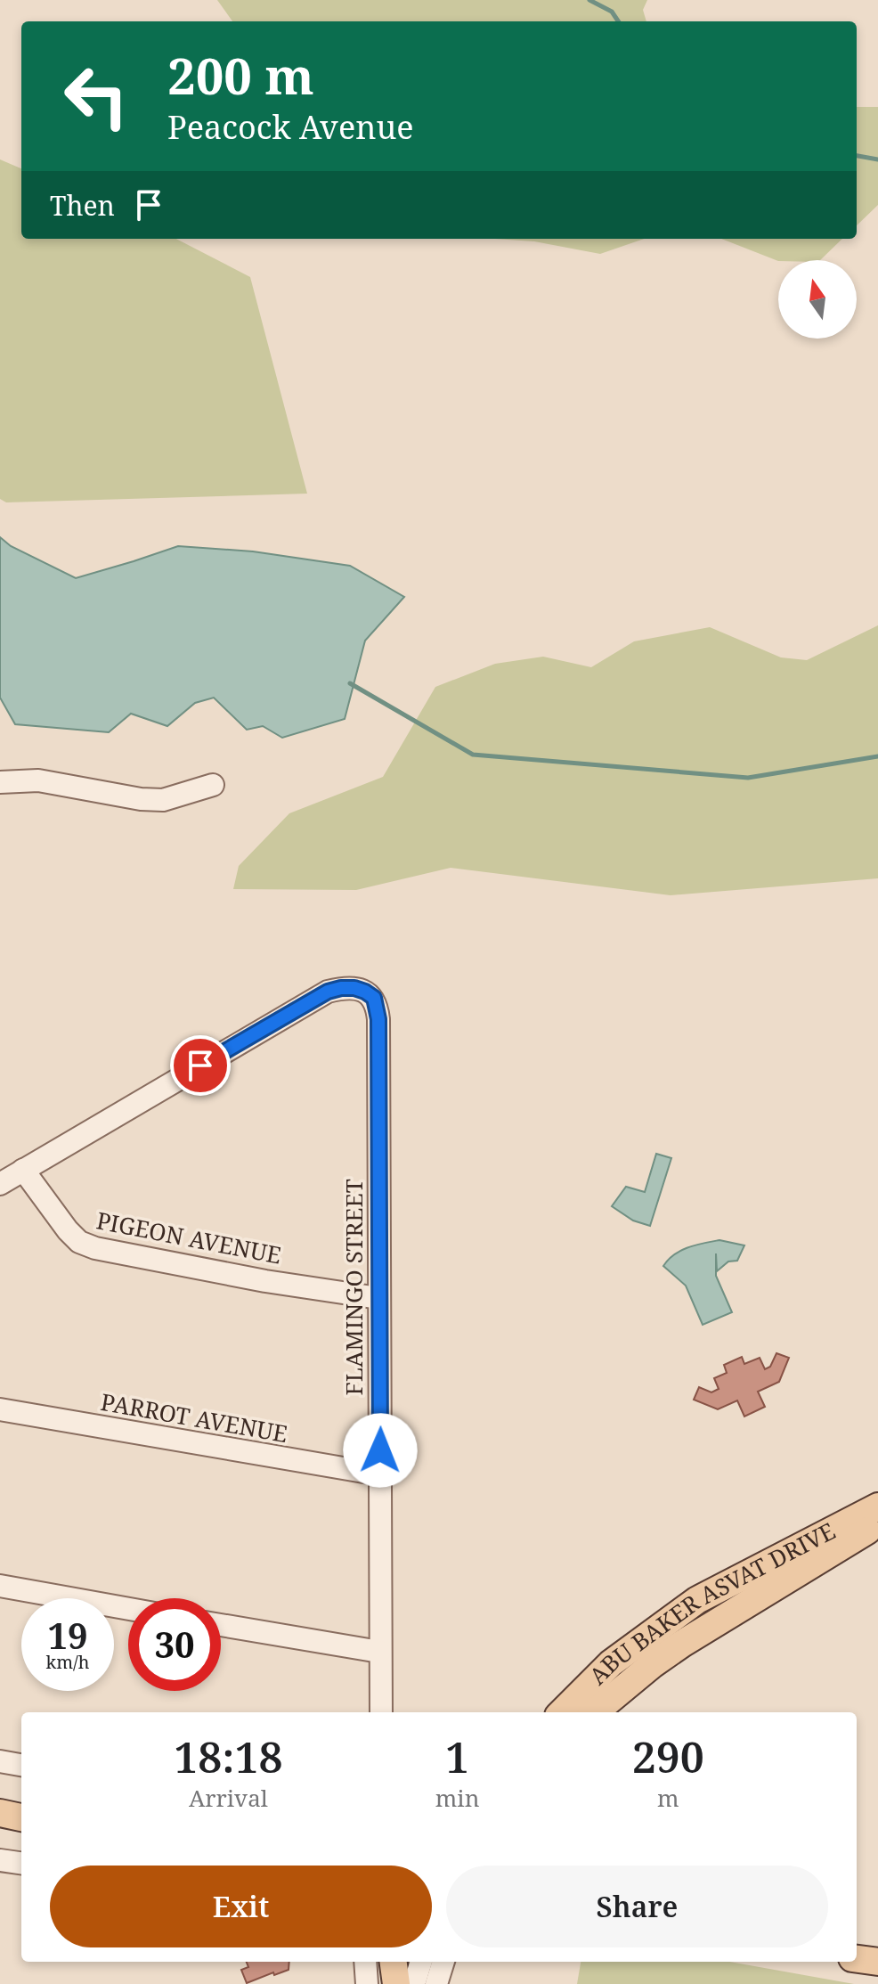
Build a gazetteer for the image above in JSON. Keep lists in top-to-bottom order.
{
  "streets": {
    "main road": ["ABU BAKER ASVAT DRIVE"],
    "street": ["PIGEON AVENUE", "FLAMINGO STREET", "PARROT AVENUE"]
  },
  "crossings": [
    ["PIGEON AVENUE", "FLAMINGO STREET"],
    ["FLAMINGO STREET", "PARROT AVENUE"]
  ],
  "north": "top",
  "page": {
    "turn": ["200 m", "Peacock Avenue"],
    "then": "Then",
    "speed": "19 km/h",
    "limit": "30",
    "eta": [
      "18:18",
      "Arrival",
      "1",
      "min",
      "290",
      "m"
    ],
    "buttons": ["Exit", "Share"]
  }
}
